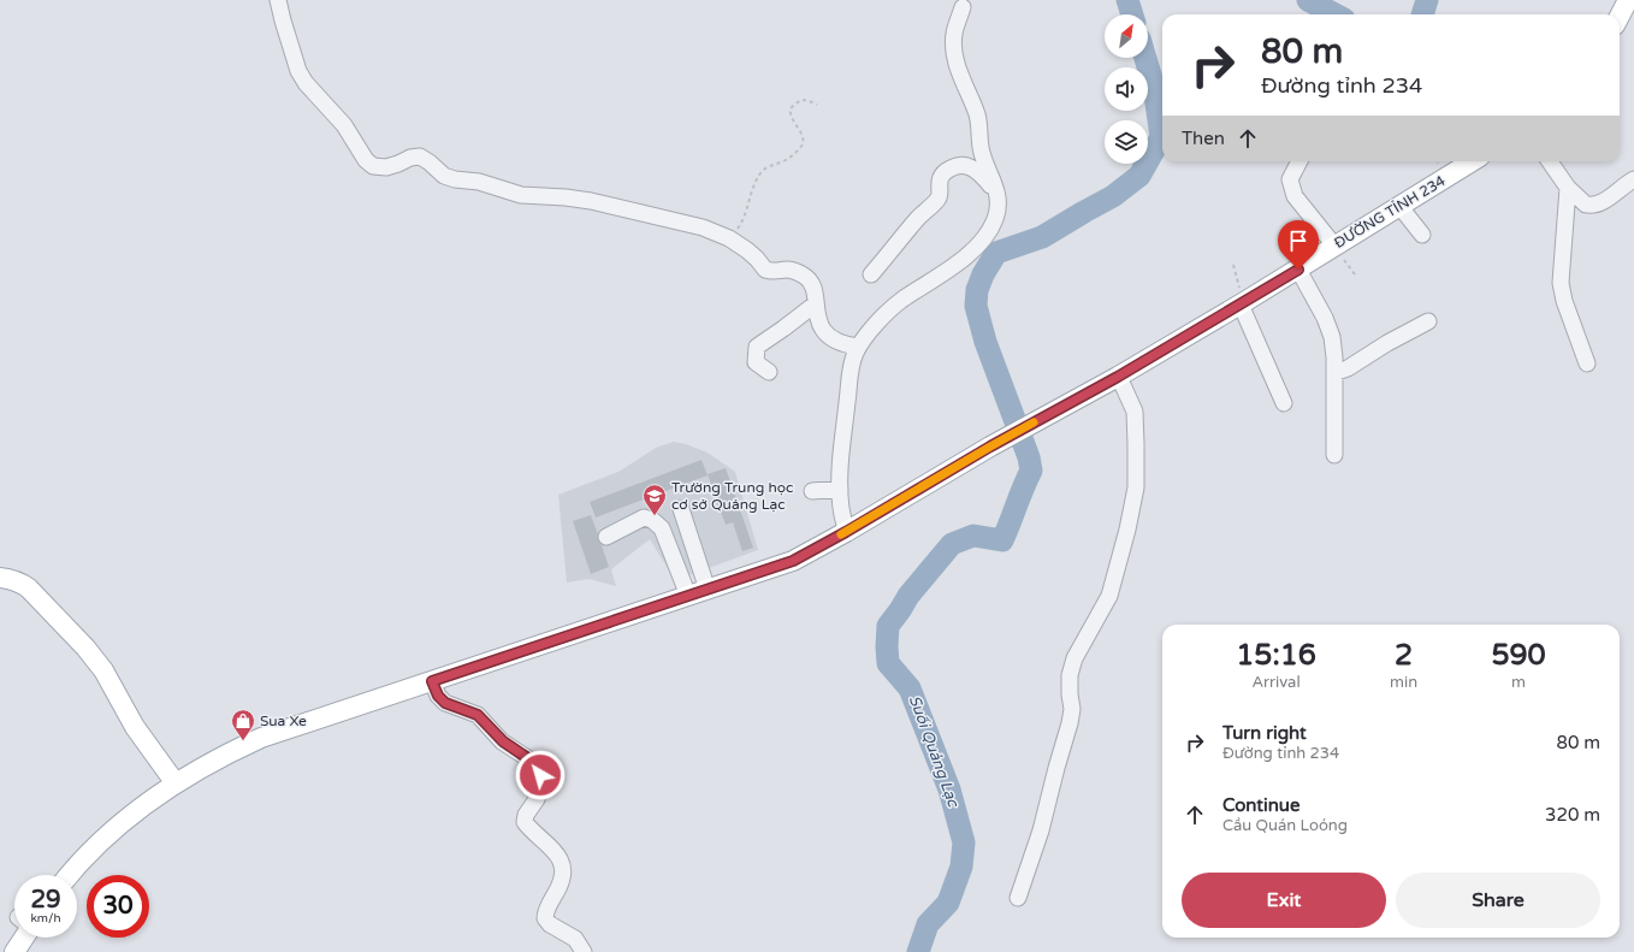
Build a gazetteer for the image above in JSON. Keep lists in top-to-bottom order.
{
  "streets": {
    "main road": ["ĐƯỜNG TỈNH 234"]
  },
  "water": ["Suối Quảng Lạc"],
  "places": {
    "school or university": ["Trường Trung học cơ sở Quảng Lạc"],
    "shop": ["Sua Xe"]
  },
  "north": "top right",
  "page": {
    "turn": ["80 m", "Đường tỉnh 234"],
    "then": "Then",
    "eta": [
      "15:16",
      "Arrival",
      "2",
      "min",
      "590",
      "m"
    ],
    "list": [
      {
        "name": "Turn right",
        "note": "Đường tỉnh 234",
        "value": "80 m"
      },
      {
        "name": "Continue",
        "note": "Cầu Quán Loóng",
        "value": "320 m"
      }
    ],
    "buttons": ["Exit", "Share"],
    "speed": "29 km/h",
    "limit": "30"
  }
}
